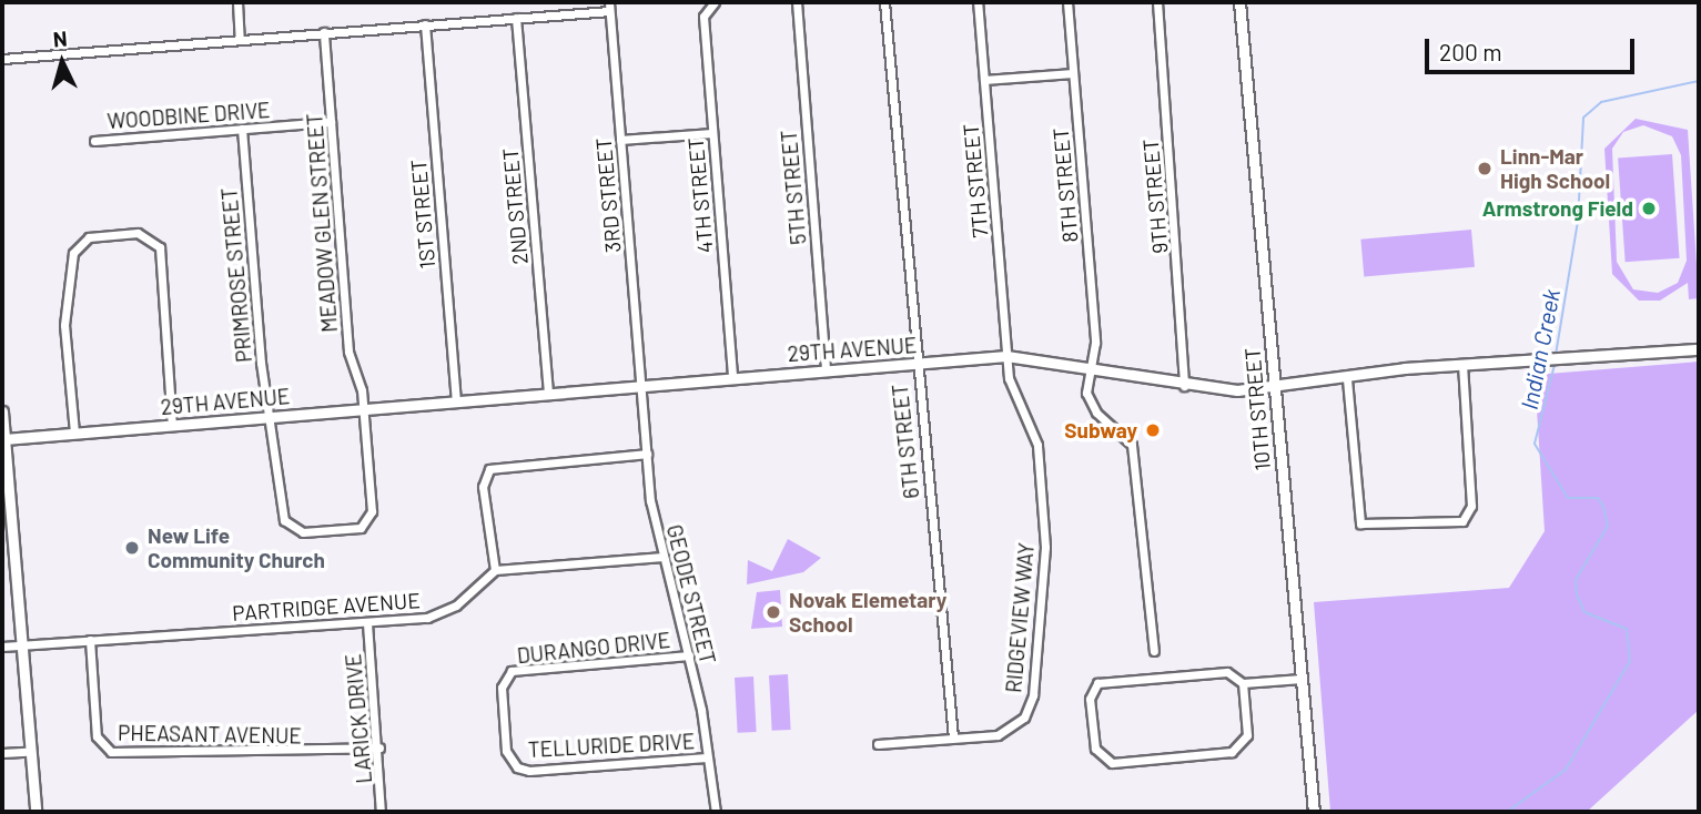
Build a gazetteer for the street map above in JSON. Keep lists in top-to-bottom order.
{
  "streets": {
    "street": [
      "WOODBINE DRIVE",
      "7TH STREET",
      "8TH STREET",
      "5TH STREET",
      "3RD STREET",
      "4TH STREET",
      "9TH STREET",
      "2ND STREET",
      "1ST STREET",
      "MEADOW GLEN STREET",
      "PRIMROSE STREET",
      "29TH AVENUE",
      "10TH STREET",
      "6TH STREET",
      "GEODE STREET",
      "PARTRIDGE AVENUE",
      "RIDGEVIEW WAY",
      "DURANGO DRIVE",
      "LARICK DRIVE",
      "PHEASANT AVENUE",
      "TELLURIDE DRIVE"
    ]
  },
  "crossings": [
    ["WOODBINE DRIVE", "MEADOW GLEN STREET"],
    ["WOODBINE DRIVE", "PRIMROSE STREET"],
    ["7TH STREET", "29TH AVENUE"],
    ["7TH STREET", "RIDGEVIEW WAY"],
    ["8TH STREET", "29TH AVENUE"],
    ["5TH STREET", "29TH AVENUE"],
    ["3RD STREET", "29TH AVENUE"],
    ["3RD STREET", "GEODE STREET"],
    ["4TH STREET", "29TH AVENUE"],
    ["9TH STREET", "29TH AVENUE"],
    ["2ND STREET", "29TH AVENUE"],
    ["1ST STREET", "29TH AVENUE"],
    ["MEADOW GLEN STREET", "PRIMROSE STREET"],
    ["MEADOW GLEN STREET", "29TH AVENUE"],
    ["PRIMROSE STREET", "29TH AVENUE"],
    ["29TH AVENUE", "10TH STREET"],
    ["29TH AVENUE", "6TH STREET"],
    ["29TH AVENUE", "GEODE STREET"],
    ["29TH AVENUE", "RIDGEVIEW WAY"],
    ["6TH STREET", "RIDGEVIEW WAY"],
    ["GEODE STREET", "DURANGO DRIVE"],
    ["GEODE STREET", "TELLURIDE DRIVE"],
    ["PARTRIDGE AVENUE", "LARICK DRIVE"],
    ["PARTRIDGE AVENUE", "PHEASANT AVENUE"],
    ["DURANGO DRIVE", "TELLURIDE DRIVE"],
    ["LARICK DRIVE", "PHEASANT AVENUE"]
  ],
  "water": ["Indian Creek"],
  "places": [
    "Linn-Mar High School",
    "Armstrong Field",
    "Subway",
    "New Life Community Church",
    "Novak Elemetary School"
  ],
  "scale_bar": "200 m",
  "north": "top"
}
